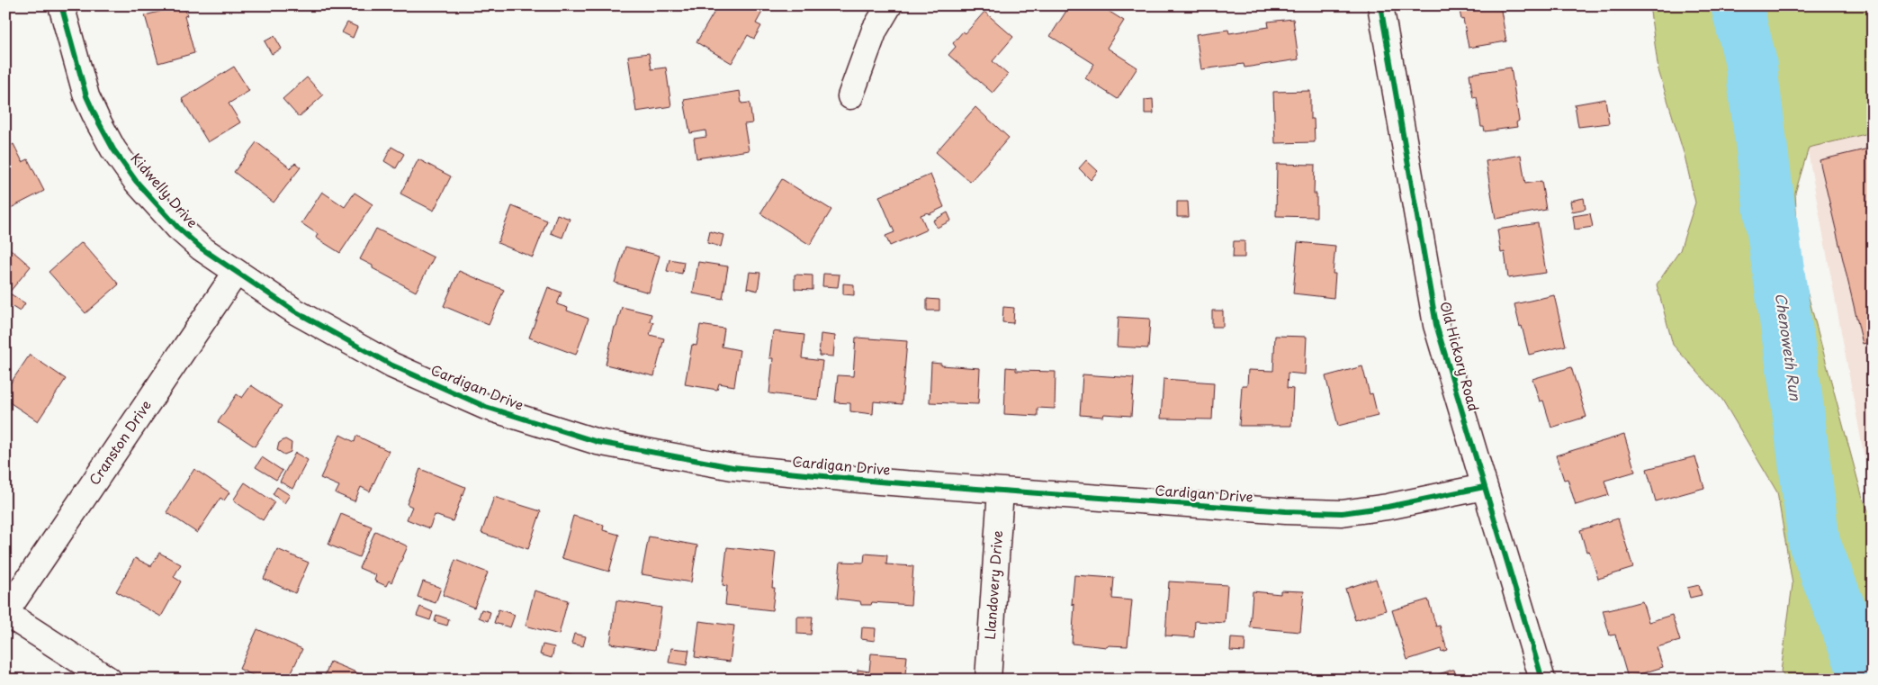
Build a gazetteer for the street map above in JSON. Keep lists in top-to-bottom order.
{
  "streets": {
    "street": [
      "Kidwelly Drive",
      "Old Hickory Road",
      "Cardigan Drive",
      "Cranston Drive",
      "Llandovery Drive"
    ]
  },
  "crossings": [
    ["Kidwelly Drive", "Cardigan Drive"],
    ["Kidwelly Drive", "Cranston Drive"],
    ["Old Hickory Road", "Cardigan Drive"],
    ["Cardigan Drive", "Cranston Drive"],
    ["Cardigan Drive", "Llandovery Drive"]
  ],
  "water": ["Chenoweth Run"]
}
